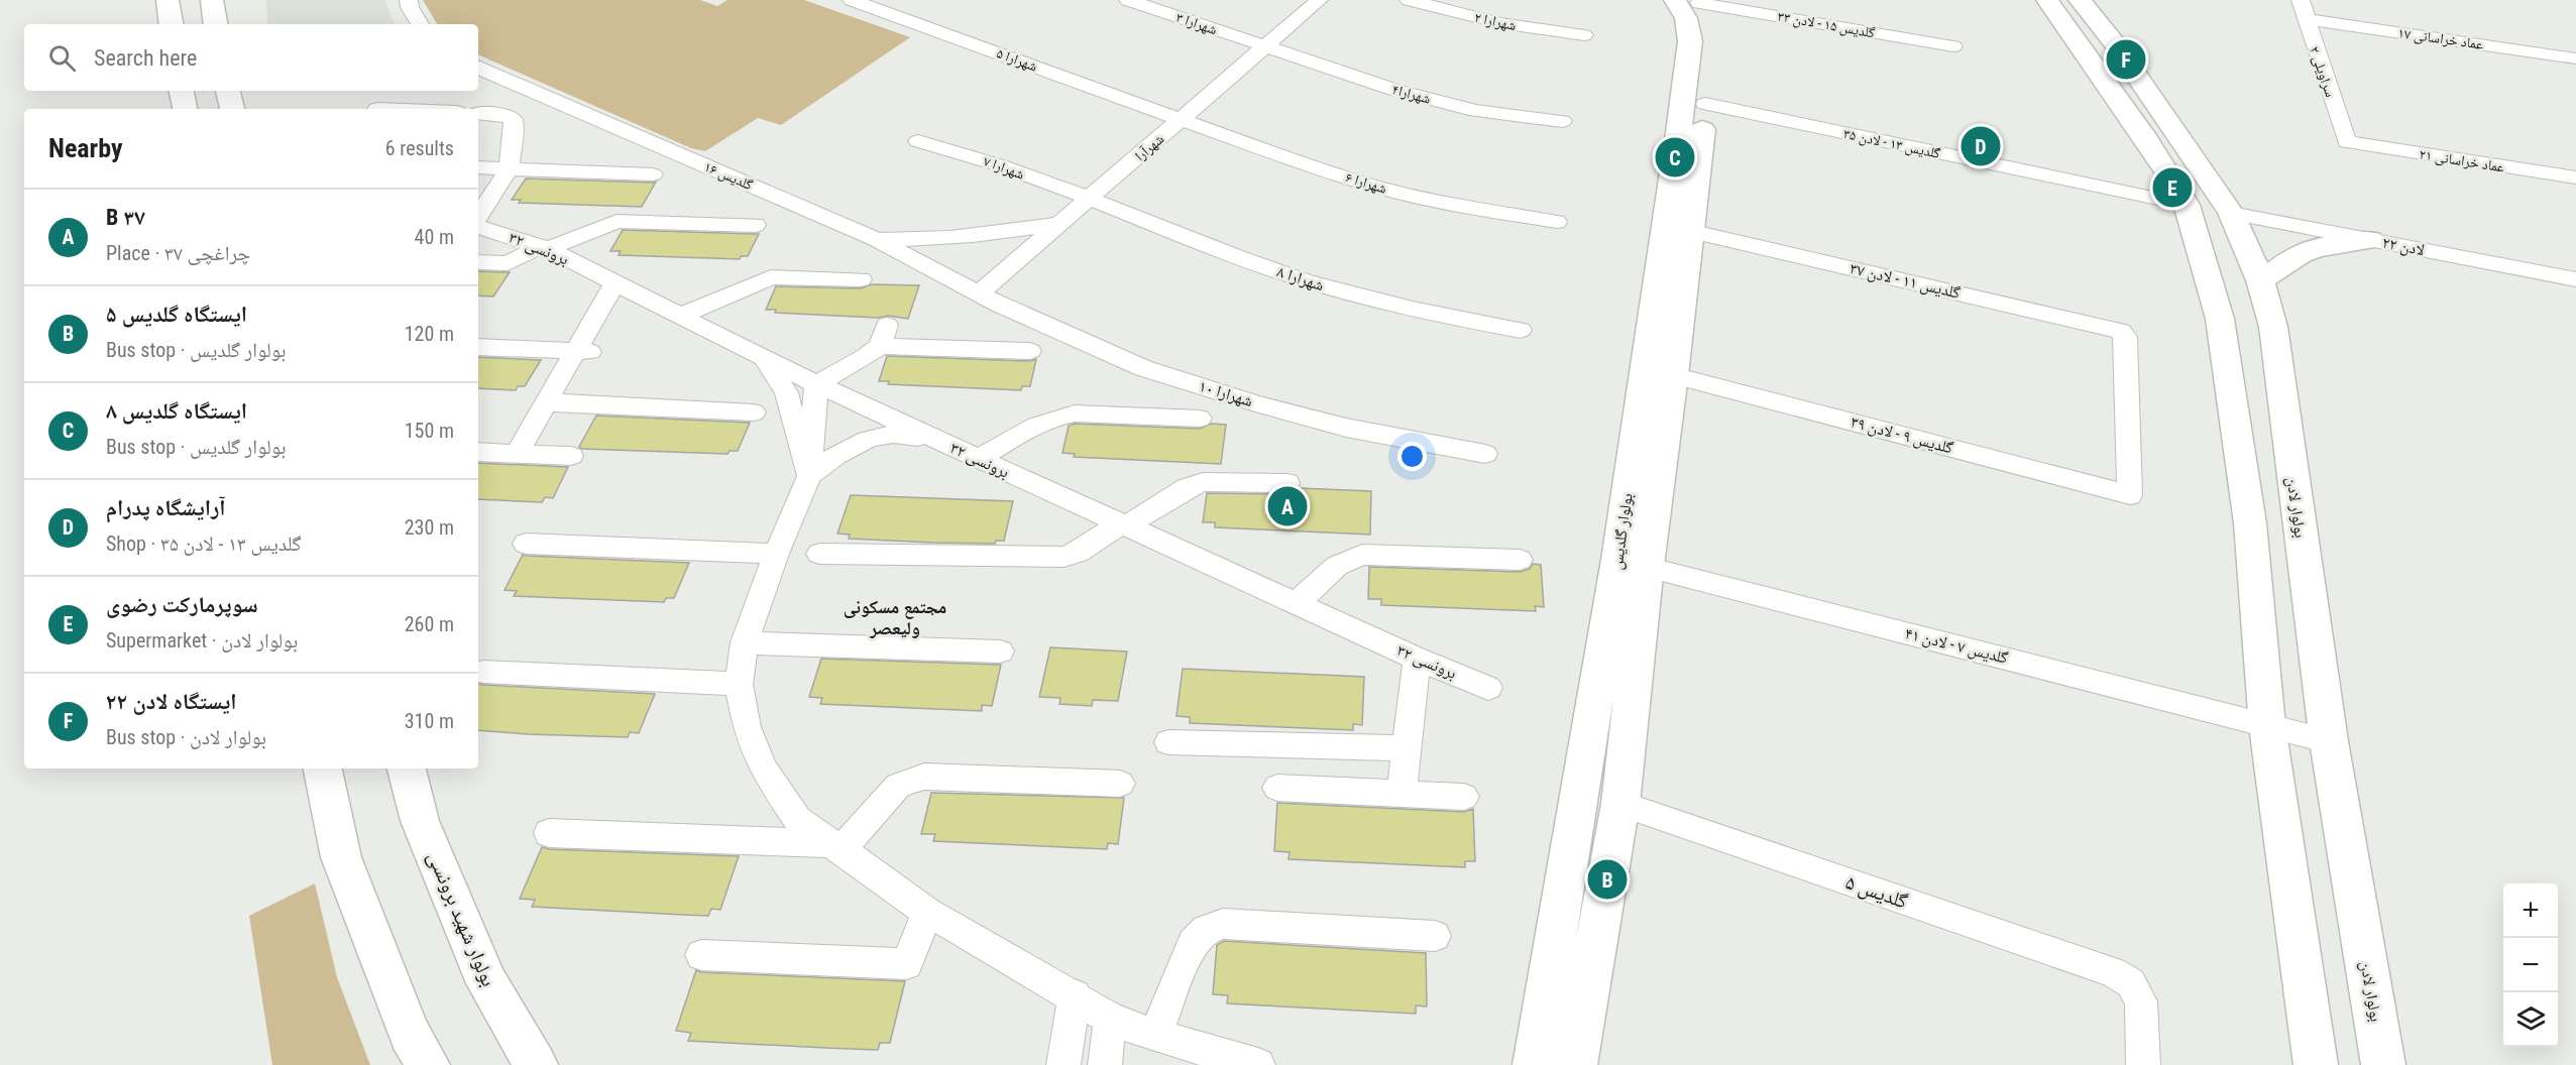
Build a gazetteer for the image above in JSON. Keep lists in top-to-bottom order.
{
  "streets": {
    "main road": ["بولوار لادن", "بولوار گلدیس", "بولوار شهید برونسی"],
    "street": [
      "شهرارا ۲",
      "شهرارا ۳",
      "گلدیس ۱۵ - لادن ۳۳",
      "عماد خراسانی ۱۷",
      "شهرارا ۵",
      "سراویلی ۲",
      "شهرارا۴",
      "گلدیس ۱۳ - لادن ۳۵",
      "شهرآرا",
      "عماد خراسانی ۲۱",
      "شهرارا ۷",
      "گلدیس ۱۶",
      "شهرارا ۶",
      "لادن ۲۲",
      "برونسی ۳۲",
      "شهرارا ۸",
      "گلدیس ۱۱ - لادن ۳۷",
      "شهرارا ۱۰",
      "گلدیس ۹ - لادن ۳۹",
      "گلدیس ۷ - لادن ۴۱",
      "گلدیس ۵"
    ]
  },
  "crossings": [
    ["شهرارا ۳", "شهرارا۴"],
    ["شهرارا ۳", "شهرآرا"],
    ["گلدیس ۱۵ - لادن ۳۳", "بولوار گلدیس"],
    ["عماد خراسانی ۱۷", "سراویلی ۲"],
    ["شهرارا ۵", "شهرآرا"],
    ["شهرارا ۵", "شهرارا ۶"],
    ["سراویلی ۲", "عماد خراسانی ۲۱"],
    ["شهرارا۴", "شهرآرا"],
    ["گلدیس ۱۳ - لادن ۳۵", "بولوار گلدیس"],
    ["شهرآرا", "شهرارا ۷"],
    ["شهرآرا", "گلدیس ۱۶"],
    ["شهرآرا", "شهرارا ۶"],
    ["شهرآرا", "شهرارا ۸"],
    ["شهرآرا", "شهرارا ۱۰"],
    ["شهرارا ۷", "شهرارا ۸"],
    ["گلدیس ۱۶", "شهرارا ۱۰"],
    ["لادن ۲۲", "بولوار لادن"],
    ["گلدیس ۱۱ - لادن ۳۷", "گلدیس ۹ - لادن ۳۹"],
    ["گلدیس ۱۱ - لادن ۳۷", "بولوار گلدیس"],
    ["گلدیس ۹ - لادن ۳۹", "بولوار گلدیس"],
    ["بولوار لادن", "گلدیس ۷ - لادن ۴۱"],
    ["بولوار گلدیس", "گلدیس ۷ - لادن ۴۱"],
    ["بولوار گلدیس", "گلدیس ۵"]
  ],
  "districts": ["مجتمع مسکونی ولیعصر"],
  "page": {
    "search": "Search here",
    "pins": [
      "F",
      "D",
      "C",
      "E",
      "A",
      "B"
    ],
    "heading": ["Nearby", "6 results"],
    "list": [
      {
        "mark": "A",
        "name": "B ۳۷",
        "note": "Place · چراغچی ۳۷",
        "value": "40 m"
      },
      {
        "mark": "B",
        "name": "ایستگاه گلدیس ۵",
        "note": "Bus stop · بولوار گلدیس",
        "value": "120 m"
      },
      {
        "mark": "C",
        "name": "ایستگاه گلدیس ۸",
        "note": "Bus stop · بولوار گلدیس",
        "value": "150 m"
      },
      {
        "mark": "D",
        "name": "آرایشگاه پدرام",
        "note": "Shop · گلدیس ۱۳ - لادن ۳۵",
        "value": "230 m"
      },
      {
        "mark": "E",
        "name": "سوپرمارکت رضوی",
        "note": "Supermarket · بولوار لادن",
        "value": "260 m"
      },
      {
        "mark": "F",
        "name": "ایستگاه لادن ۲۲",
        "note": "Bus stop · بولوار لادن",
        "value": "310 m"
      }
    ],
    "map_buttons": ["+", "−"]
  }
}
